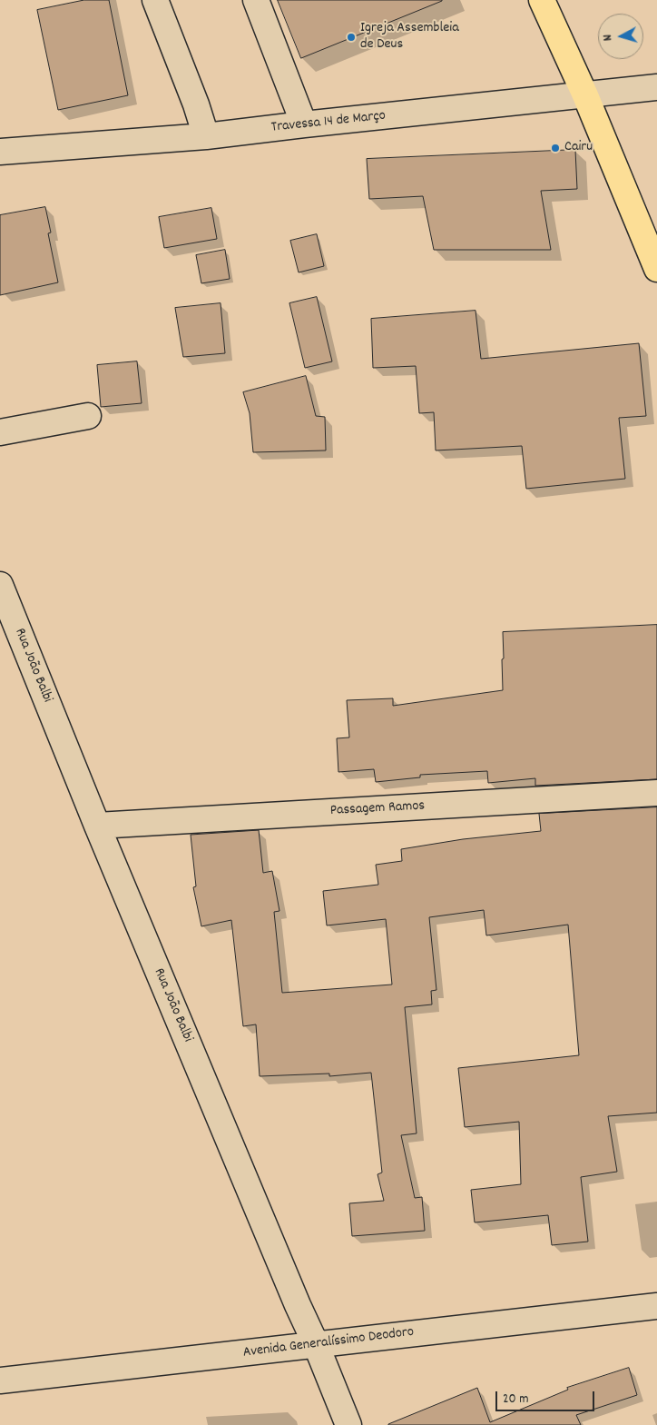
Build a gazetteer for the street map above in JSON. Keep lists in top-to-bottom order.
{
  "streets": {
    "street": [
      "Travessa 14 de Março",
      "Rua João Balbi",
      "Passagem Ramos",
      "Avenida Generalíssimo Deodoro"
    ]
  },
  "crossings": [
    ["Rua João Balbi", "Passagem Ramos"],
    ["Rua João Balbi", "Avenida Generalíssimo Deodoro"]
  ],
  "places": ["Igreja Assembleia de Deus", "Cairu"],
  "scale_bar": "20 m",
  "north": "left"
}
